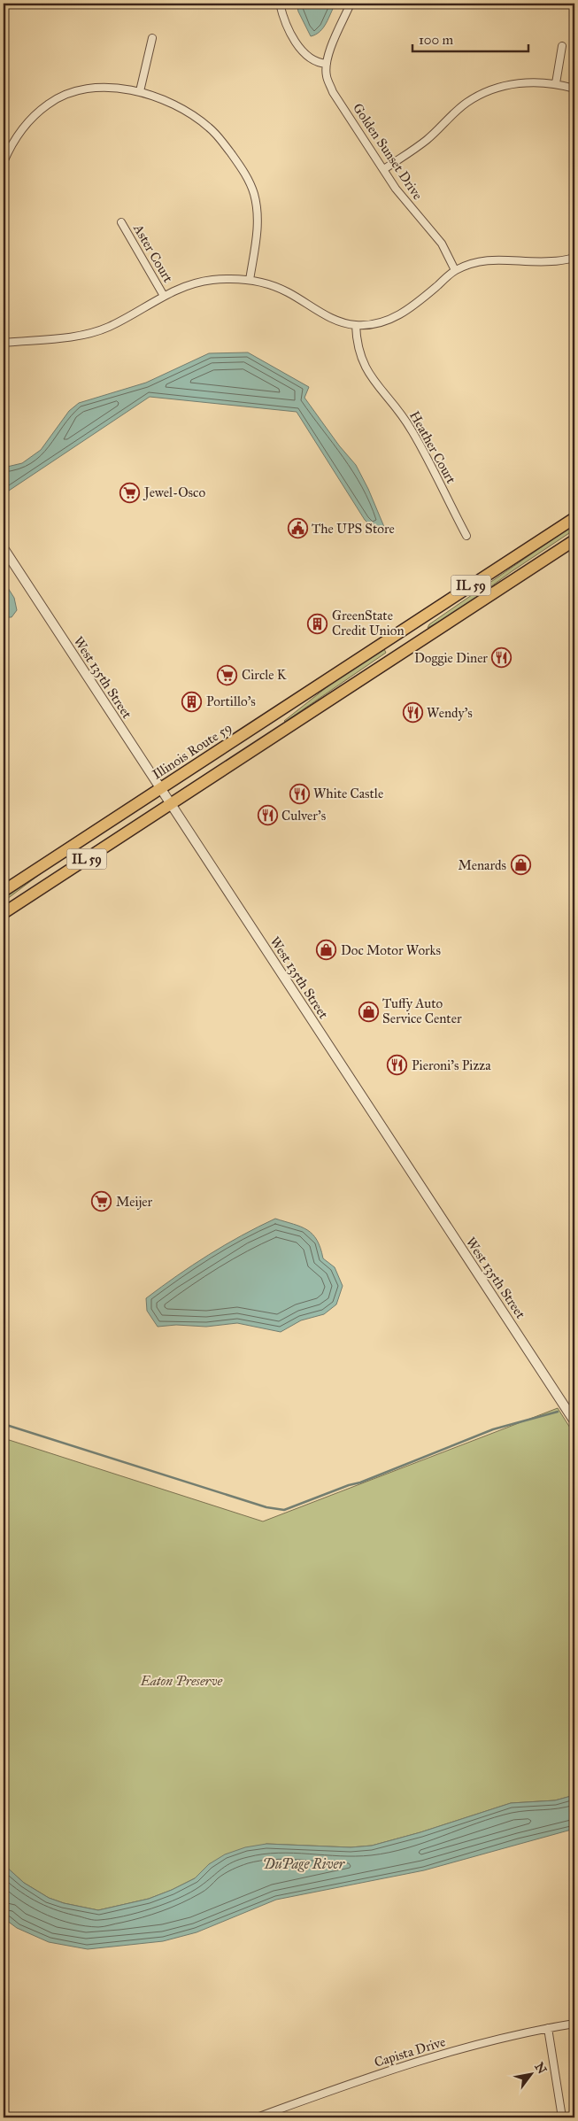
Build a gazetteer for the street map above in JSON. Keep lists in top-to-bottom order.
{
  "streets": {
    "main road": ["IL 59", "Illinois Route 59"],
    "street": [
      "Golden Sunset Drive",
      "Aster Court",
      "Heather Court",
      "West 135th Street",
      "Capista Drive"
    ]
  },
  "crossings": [
    ["IL 59", "West 135th Street"],
    ["West 135th Street", "Illinois Route 59"]
  ],
  "water": ["DuPage River"],
  "parks": ["Eaton Preserve"],
  "places": {
    "supermarket": ["Jewel-Osco", "Circle K", "Meijer"],
    "public building": ["The UPS Store"],
    "building": ["GreenState Credit Union", "Portillo's"],
    "restaurant": [
      "Doggie Diner",
      "Wendy's",
      "White Castle",
      "Culver's",
      "Pieroni's Pizza"
    ],
    "shop": ["Menards", "Doc Motor Works", "Tuffy Auto Service Center"]
  },
  "scale_bar": "100 m",
  "north": "top right"
}
